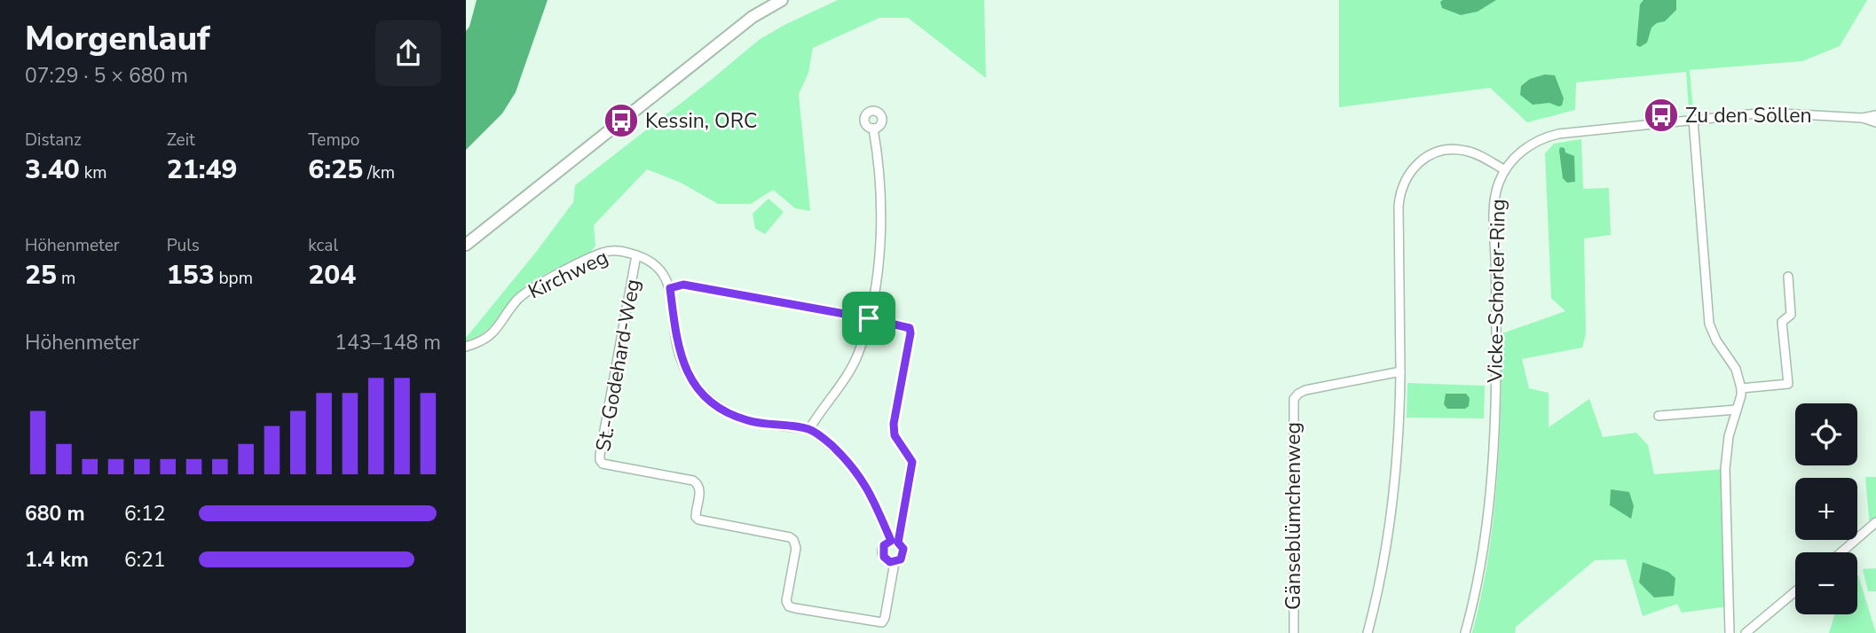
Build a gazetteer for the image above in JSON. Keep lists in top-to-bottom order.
{
  "streets": {
    "street": [
      "Kirchweg",
      "Vicke-Schorler-Ring",
      "St.-Godehard-Weg",
      "Gänseblümchenweg"
    ]
  },
  "crossings": [
    ["Kirchweg", "St.-Godehard-Weg"]
  ],
  "places": {
    "bus stop": ["Zu den Söllen", "Kessin, ORC"]
  },
  "page": {
    "heading": ["Morgenlauf", "07:29 · 5 × 680 m"],
    "stats": [
      ["Distanz", "3.40 km"],
      ["Zeit", "21:49"],
      ["Tempo", "6:25 /km"],
      ["Höhenmeter", "25 m"],
      ["Puls", "153 bpm"],
      ["kcal", "204"]
    ],
    "chart": ["Höhenmeter", "143–148 m"],
    "map_buttons": ["+", "−"],
    "list": [
      {
        "name": "680 m",
        "note": "6:12"
      },
      {
        "name": "1.4 km",
        "note": "6:21"
      }
    ]
  }
}
